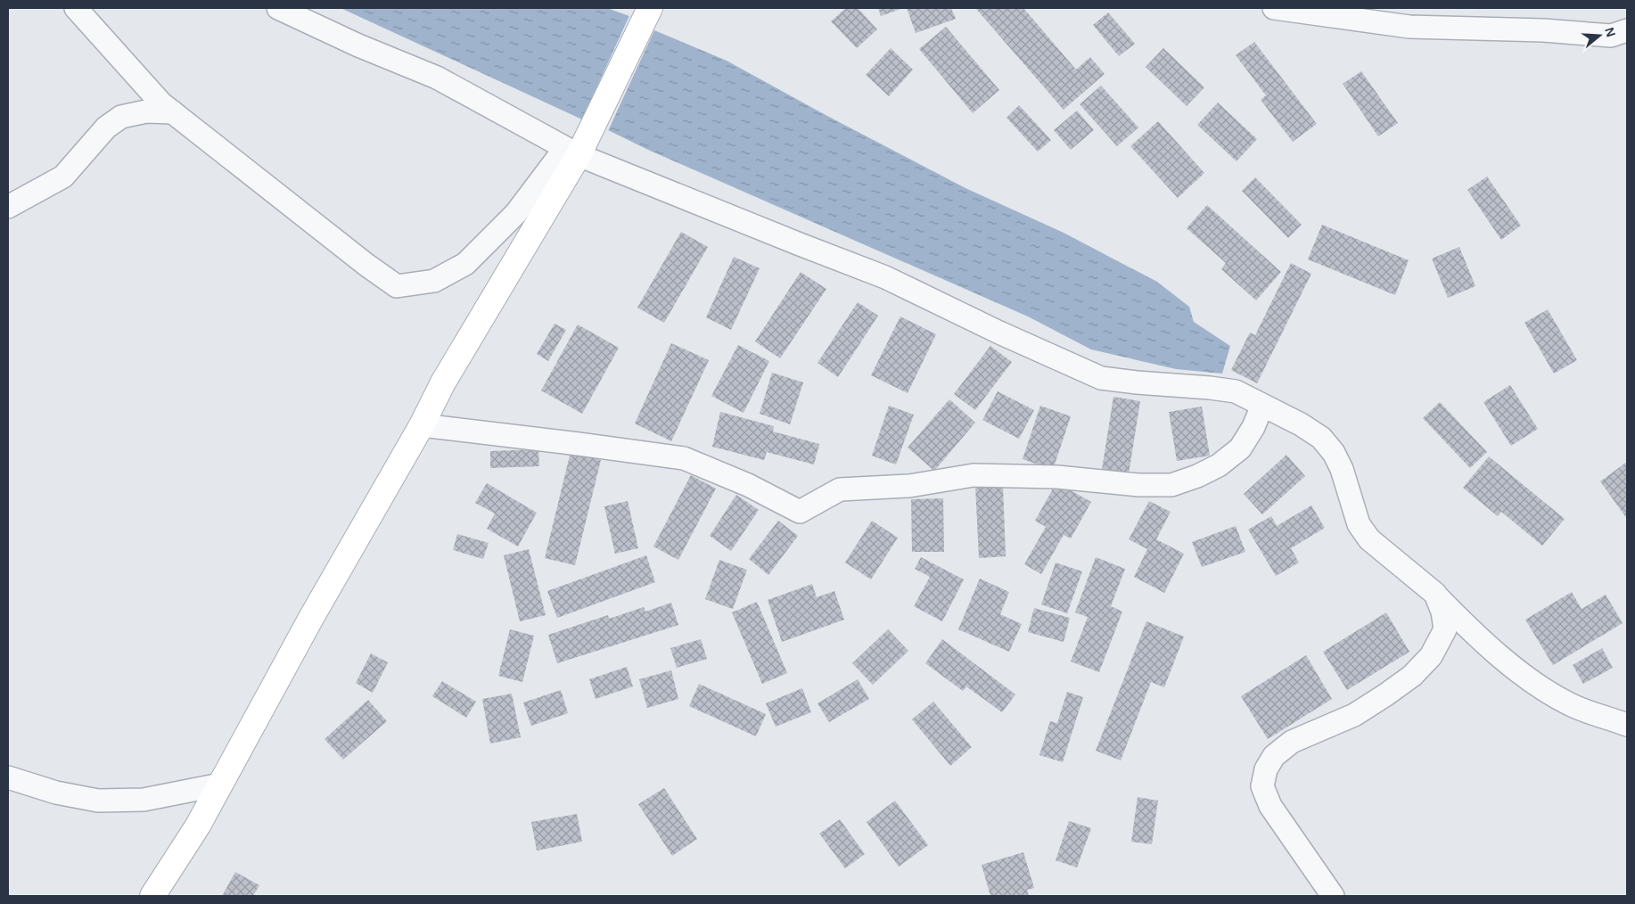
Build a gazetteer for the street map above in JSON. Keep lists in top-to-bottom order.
{
  "north": "right"
}
